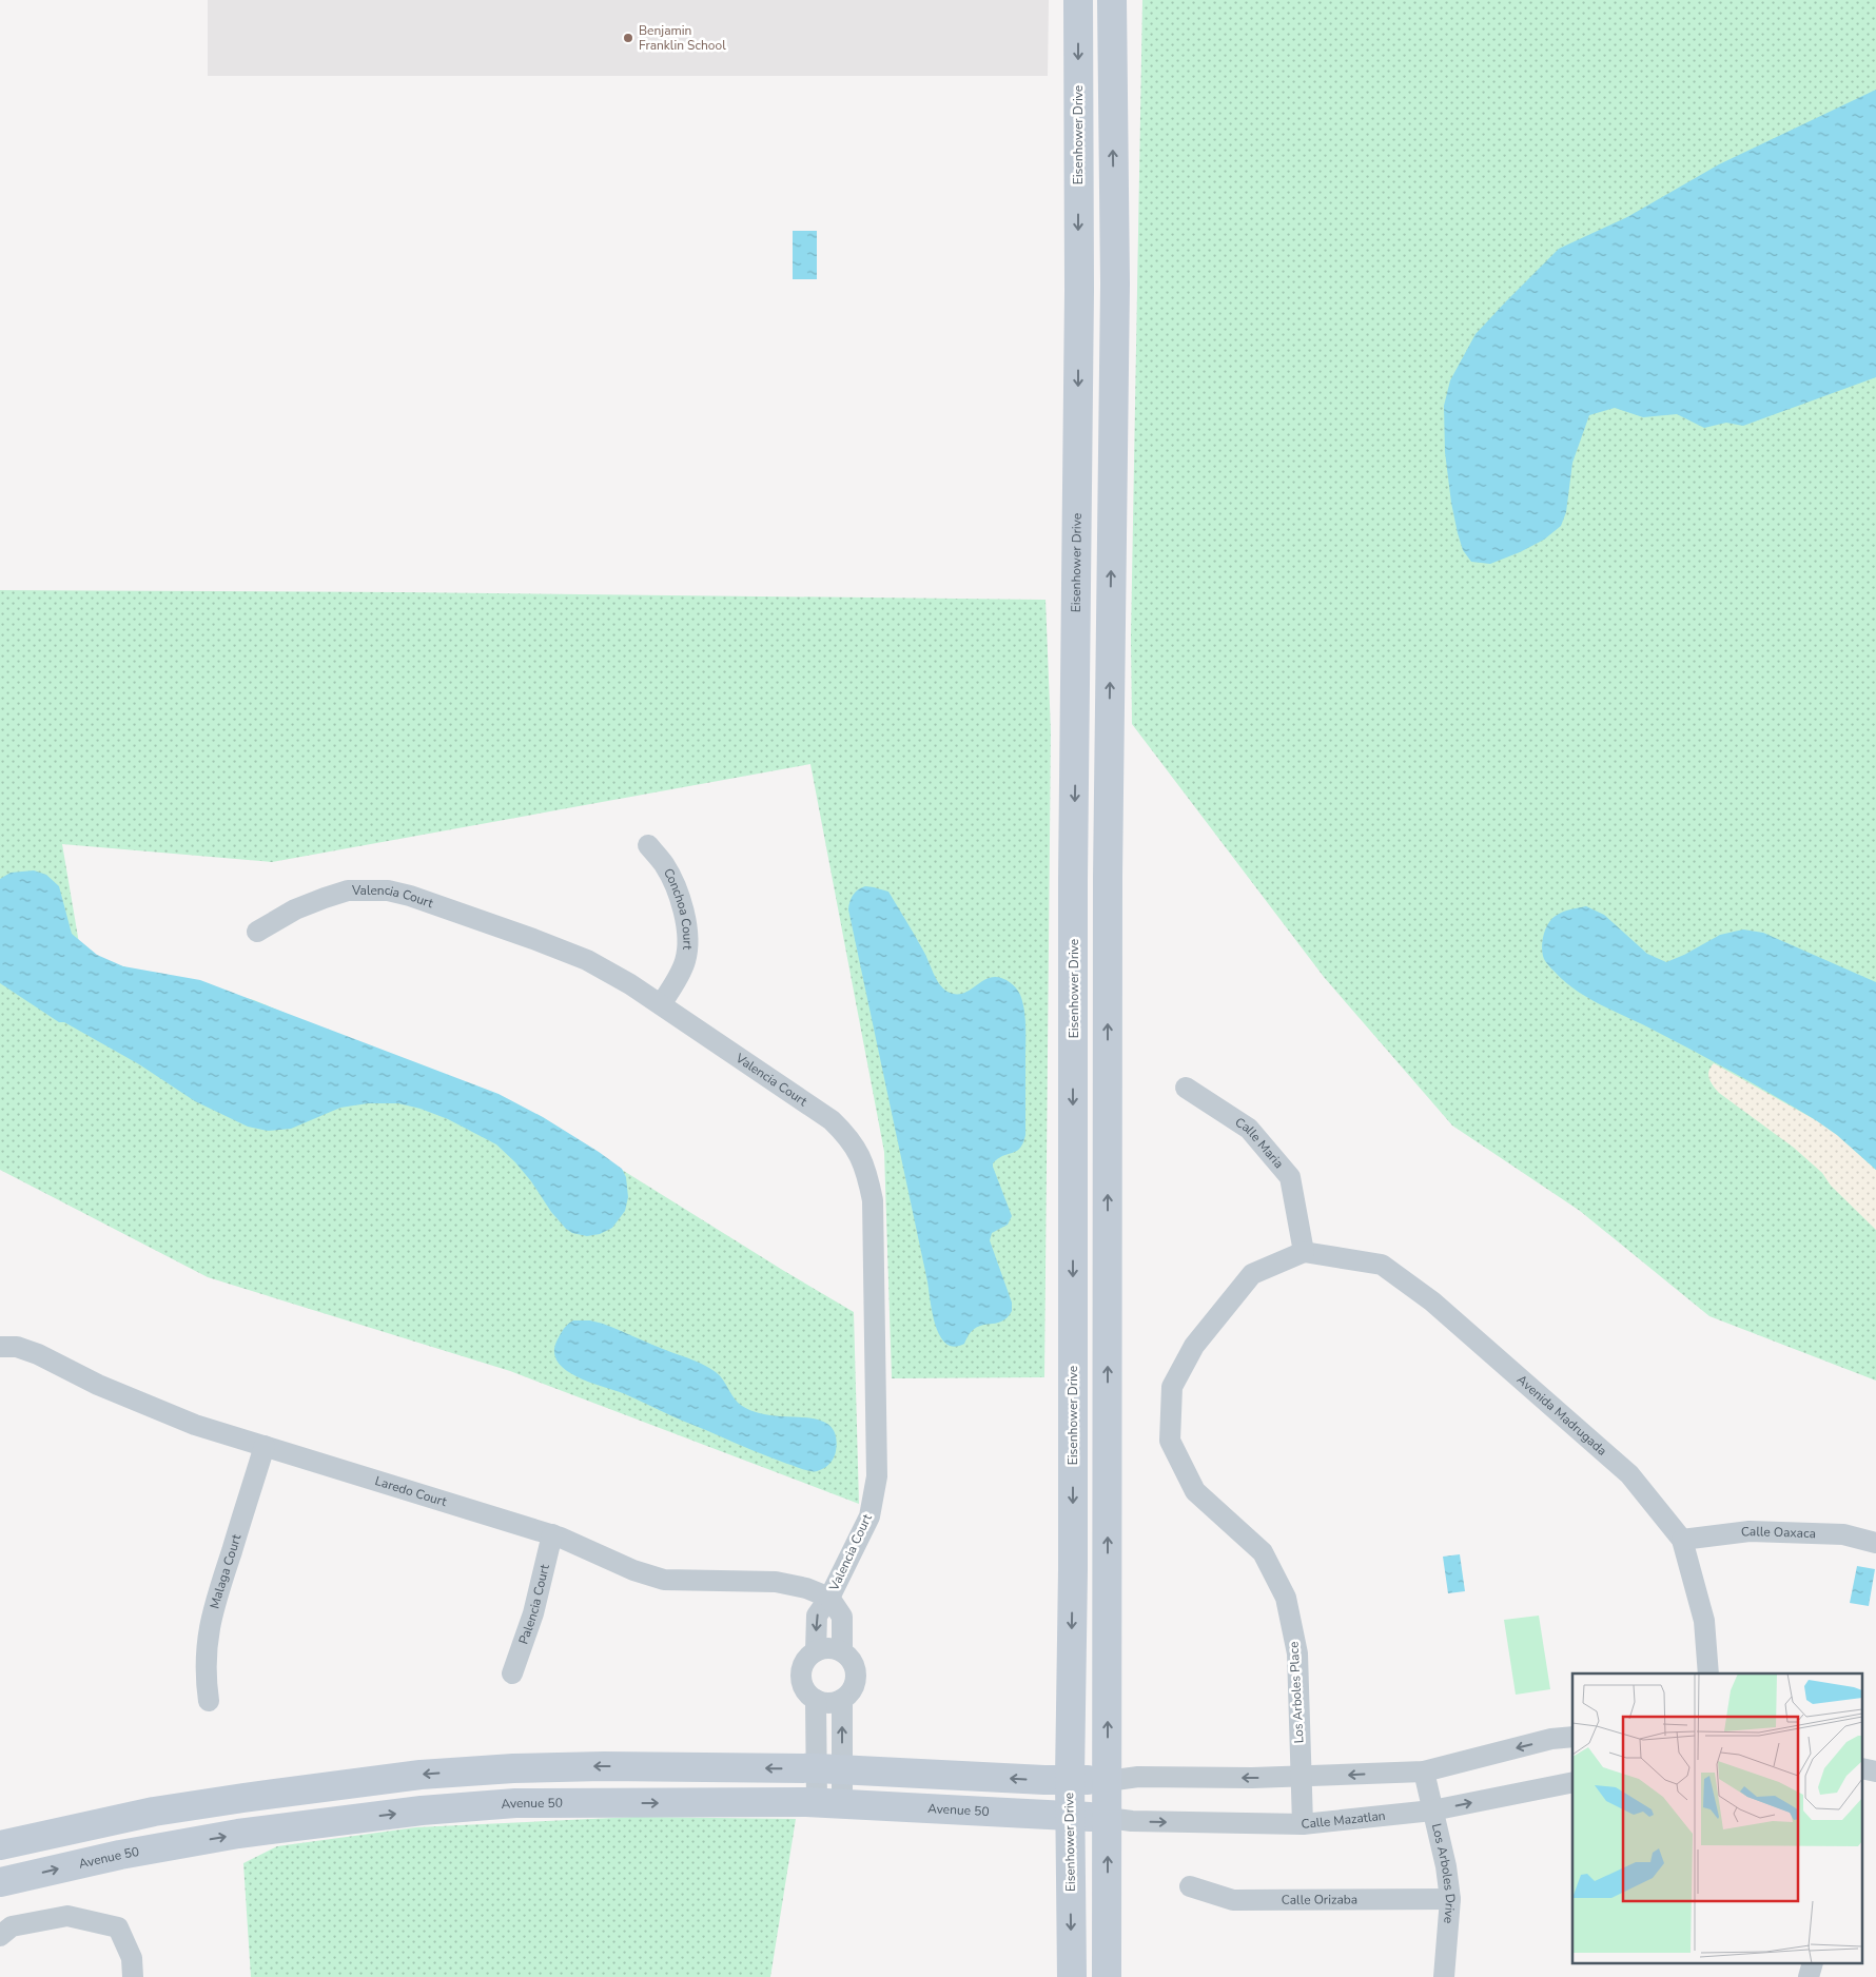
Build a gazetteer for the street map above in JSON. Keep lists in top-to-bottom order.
{
  "streets": {
    "main road": ["Eisenhower Drive", "Avenue 50"],
    "street": [
      "Valencia Court",
      "Conchoa Court",
      "Calle Maria",
      "Avenida Madrugada",
      "Laredo Court",
      "Calle Oaxaca",
      "Malaga Court",
      "Palencia Court",
      "Los Arboles Place",
      "Calle Mazatlan",
      "Los Arboles Drive",
      "Calle Orizaba"
    ]
  },
  "crossings": [
    ["Eisenhower Drive", "Avenue 50"],
    ["Valencia Court", "Conchoa Court"],
    ["Valencia Court", "Laredo Court"],
    ["Calle Maria", "Avenida Madrugada"],
    ["Calle Maria", "Los Arboles Place"],
    ["Avenida Madrugada", "Calle Oaxaca"],
    ["Avenida Madrugada", "Los Arboles Place"],
    ["Laredo Court", "Malaga Court"],
    ["Laredo Court", "Palencia Court"],
    ["Los Arboles Place", "Calle Mazatlan"],
    ["Avenue 50", "Calle Mazatlan"],
    ["Calle Mazatlan", "Los Arboles Drive"],
    ["Los Arboles Drive", "Calle Orizaba"]
  ],
  "places": ["Benjamin Franklin School"]
}
